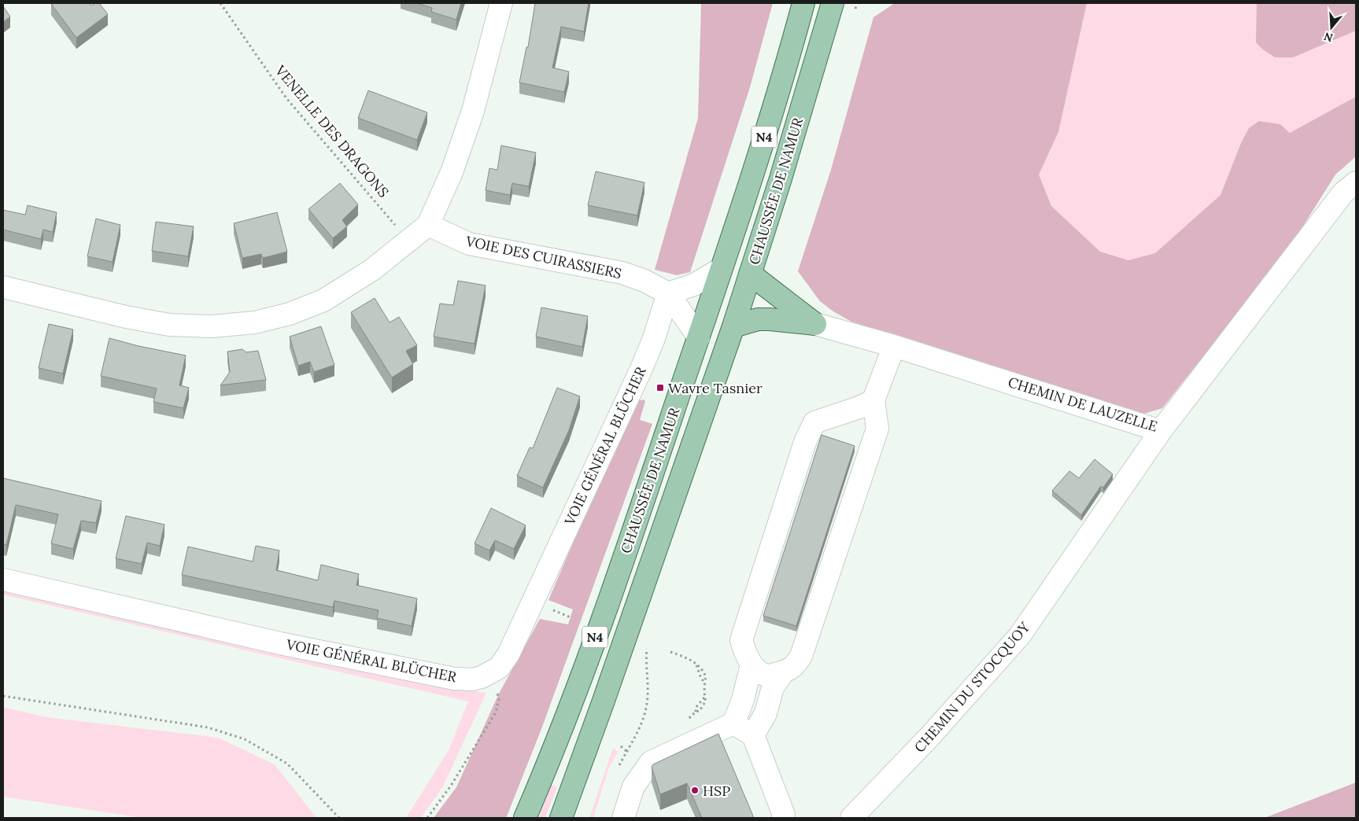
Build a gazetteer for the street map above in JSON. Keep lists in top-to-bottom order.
{
  "streets": {
    "main road": ["N4", "CHAUSSÉE DE NAMUR"],
    "street": [
      "VOIE DES CUIRASSIERS",
      "CHEMIN DE LAUZELLE",
      "VOIE GÉNÉRAL BLÜCHER",
      "CHEMIN DU STOCQUOY"
    ],
    "path": ["VENELLE DES DRAGONS"]
  },
  "crossings": [
    ["CHAUSSÉE DE NAMUR", "VOIE DES CUIRASSIERS"],
    ["VOIE DES CUIRASSIERS", "VOIE GÉNÉRAL BLÜCHER"],
    ["CHEMIN DE LAUZELLE", "CHEMIN DU STOCQUOY"]
  ],
  "places": {
    "transit": ["Wavre Tasnier"],
    "other": ["HSP"]
  },
  "north": "bottom"
}
